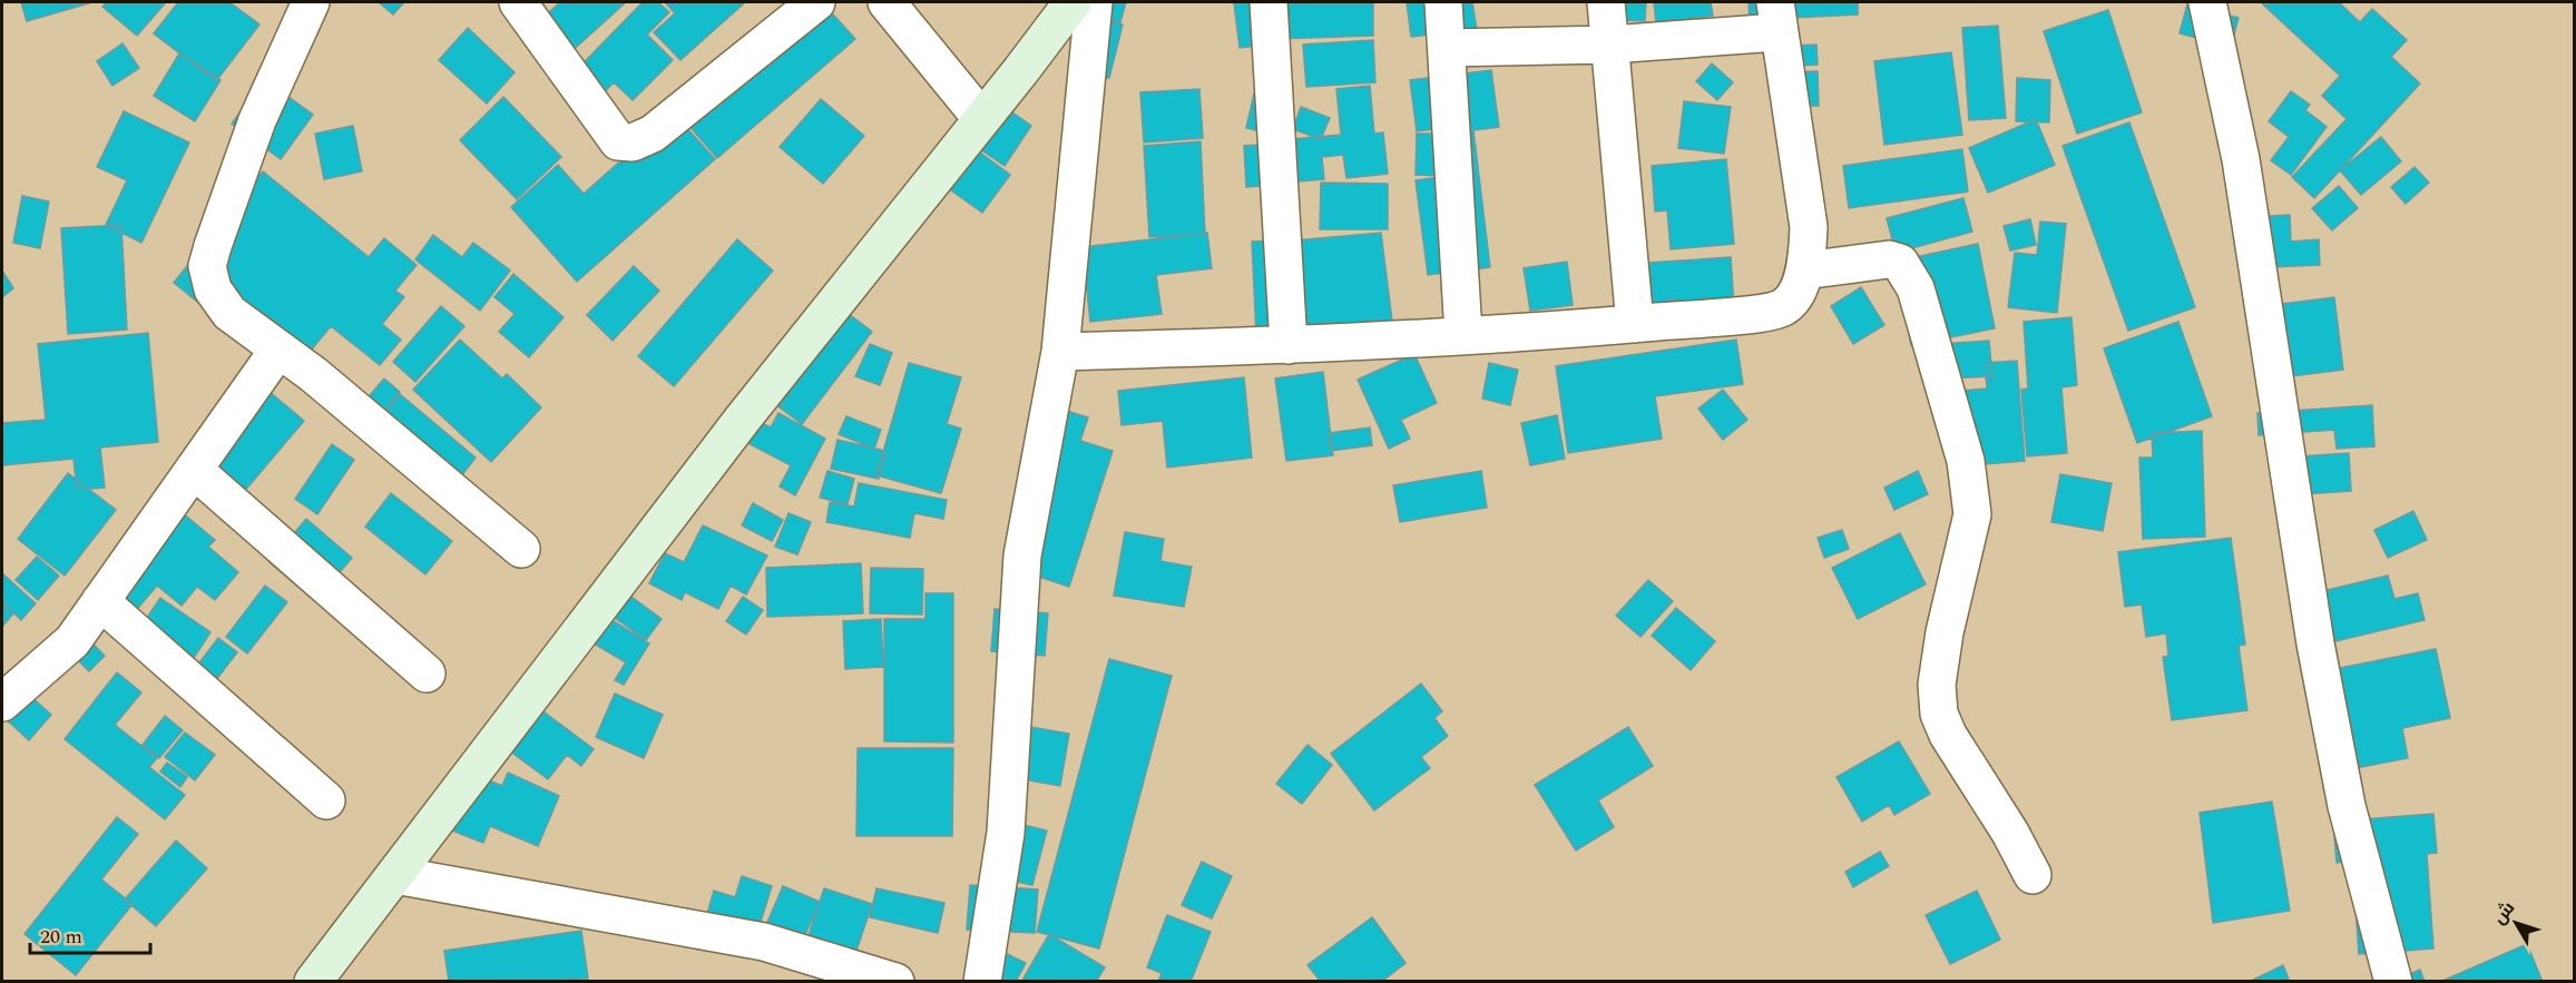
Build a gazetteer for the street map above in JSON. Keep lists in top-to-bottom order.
{
  "scale_bar": "20 m",
  "north": "top left"
}
